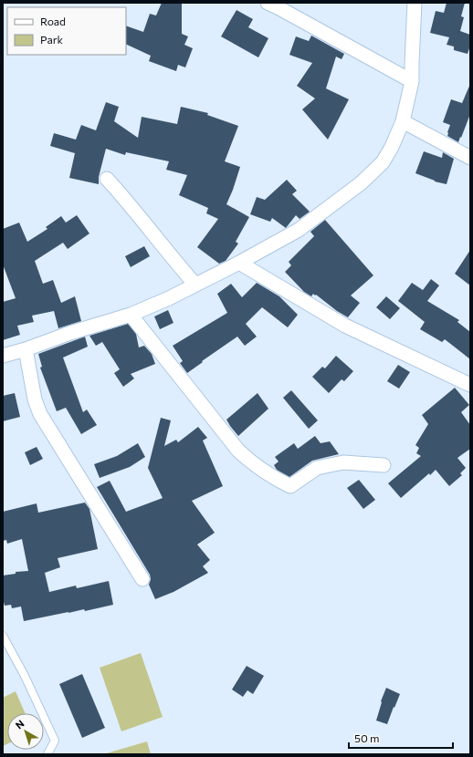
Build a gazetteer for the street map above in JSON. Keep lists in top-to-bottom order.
{
  "legend": ["Road", "Park"],
  "scale_bar": "50 m",
  "north": "top left"
}
